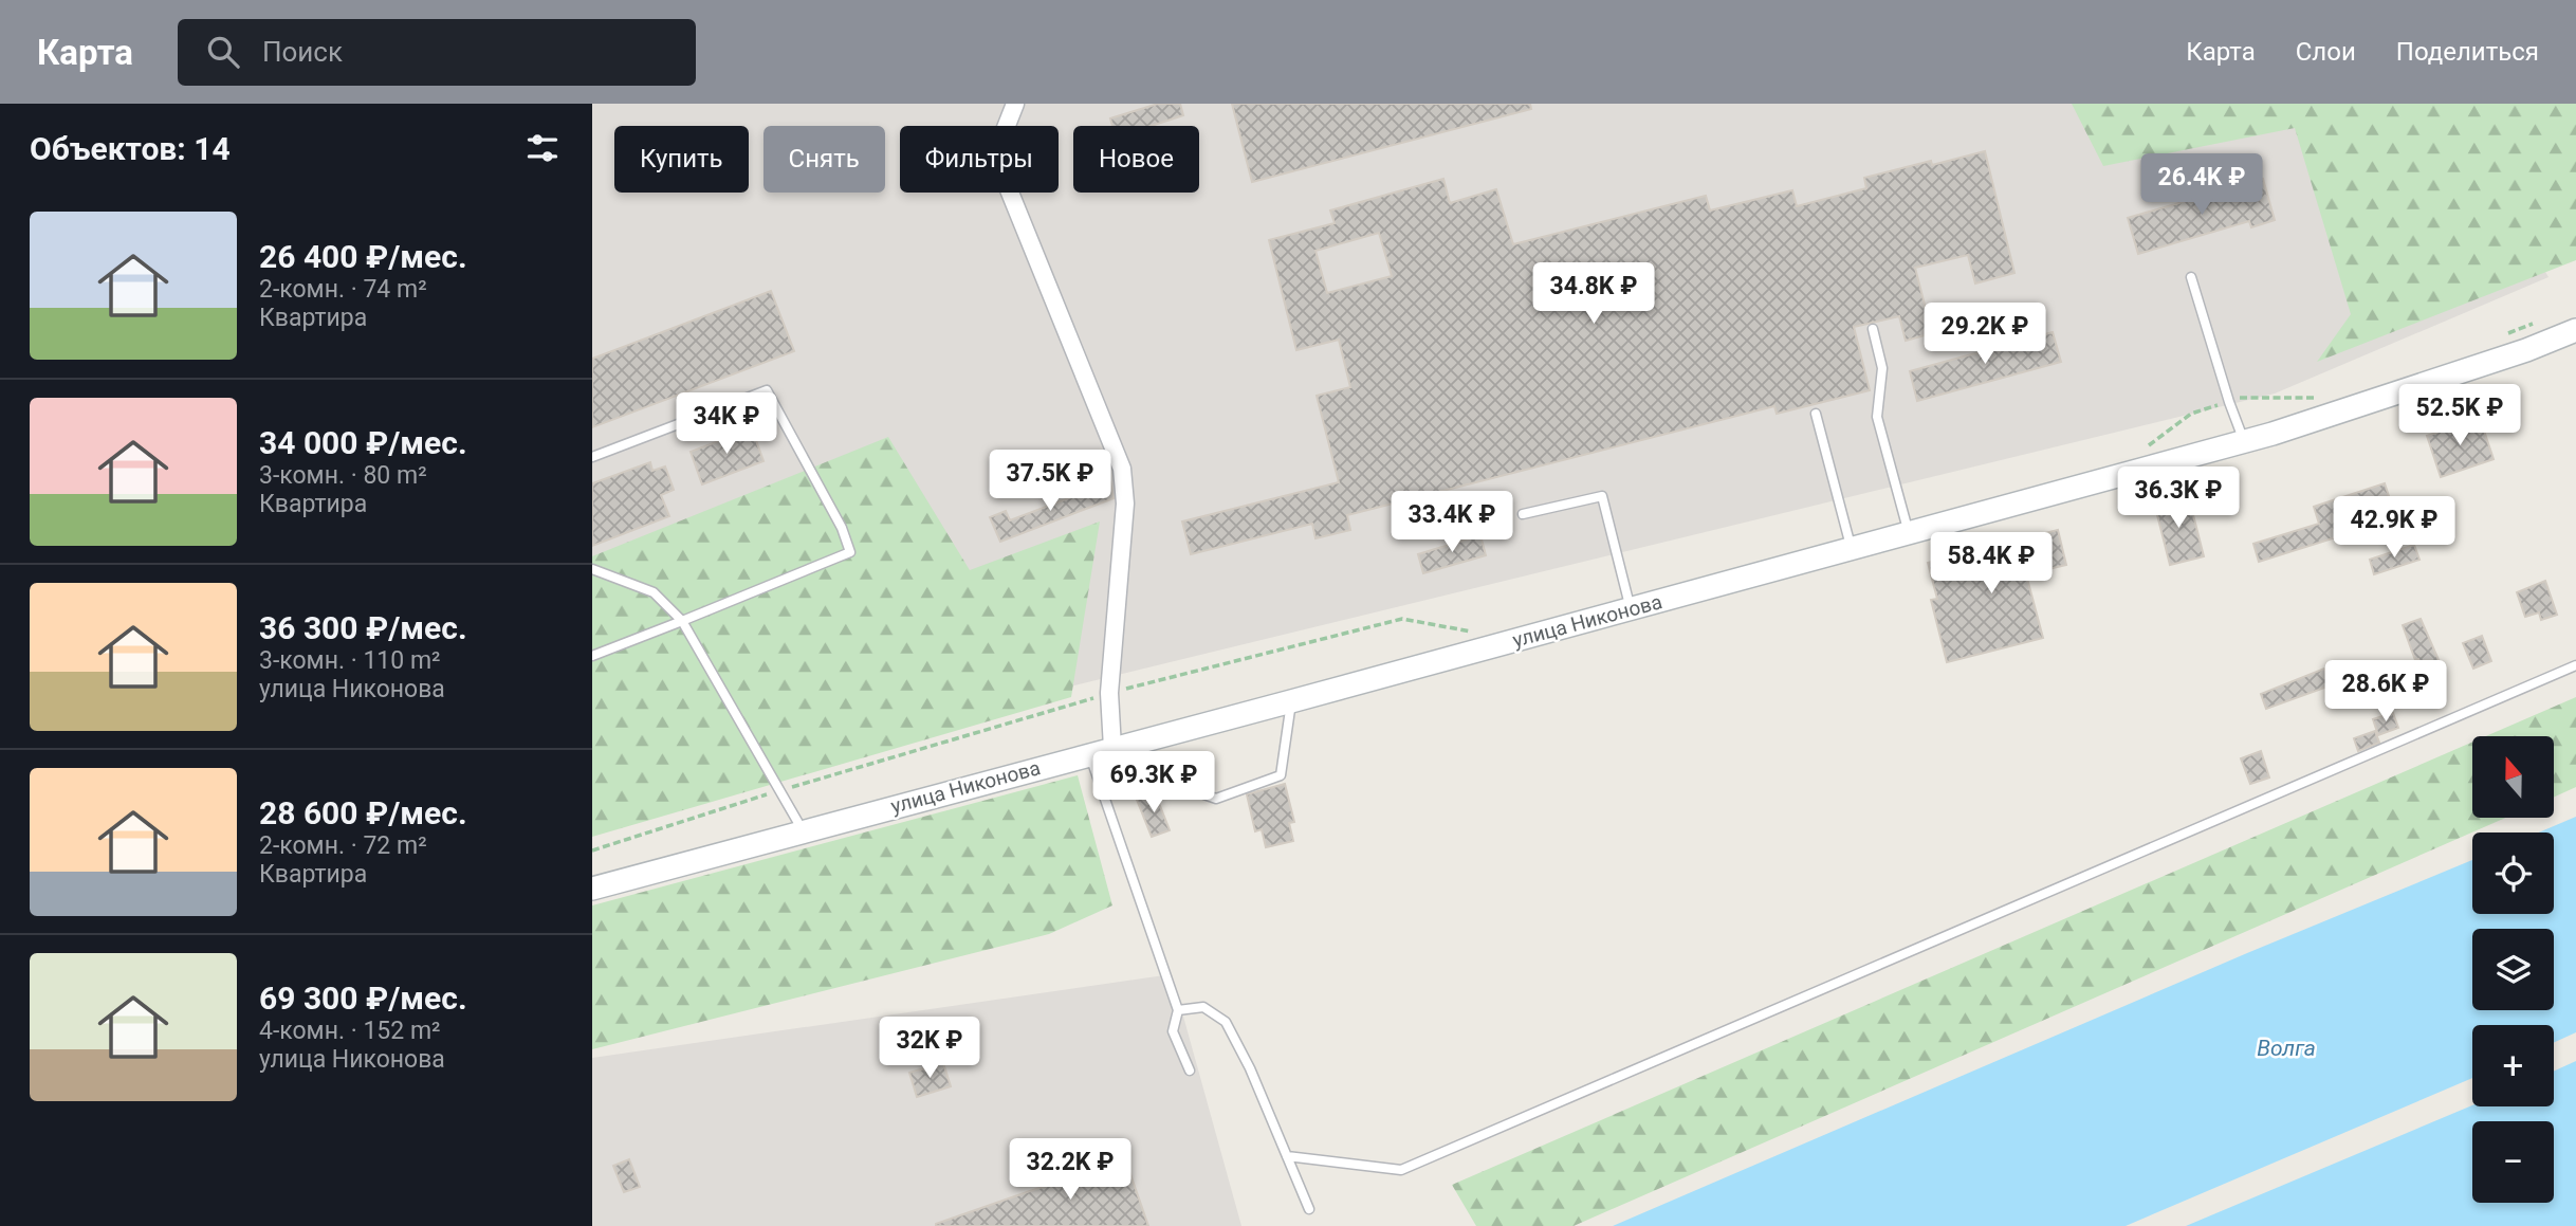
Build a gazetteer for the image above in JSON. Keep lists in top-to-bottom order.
{
  "streets": {
    "main road": ["улица Никонова"]
  },
  "water": ["Волга"],
  "north": "top",
  "page": {
    "header": "Карта",
    "search": "Поиск",
    "nav": ["Карта", "Слои", "Поделиться"],
    "heading": "Объектов: 14",
    "chip": [
      "Купить",
      "Снять",
      "Фильтры",
      "Новое"
    ],
    "price": [
      "26.4K ₽",
      "34.8K ₽",
      "29.2K ₽",
      "52.5K ₽",
      "34K ₽",
      "37.5K ₽",
      "36.3K ₽",
      "33.4K ₽",
      "42.9K ₽",
      "58.4K ₽",
      "28.6K ₽",
      "69.3K ₽",
      "32K ₽",
      "32.2K ₽"
    ],
    "list": [
      {
        "name": "26 400 ₽/мес.",
        "note": "2-комн. · 74 m² · Квартира"
      },
      {
        "name": "34 000 ₽/мес.",
        "note": "3-комн. · 80 m² · Квартира"
      },
      {
        "name": "36 300 ₽/мес.",
        "note": "3-комн. · 110 m² · улица Никонова"
      },
      {
        "name": "28 600 ₽/мес.",
        "note": "2-комн. · 72 m² · Квартира"
      },
      {
        "name": "69 300 ₽/мес.",
        "note": "4-комн. · 152 m² · улица Никонова"
      }
    ],
    "map_buttons": ["+", "−"]
  }
}
